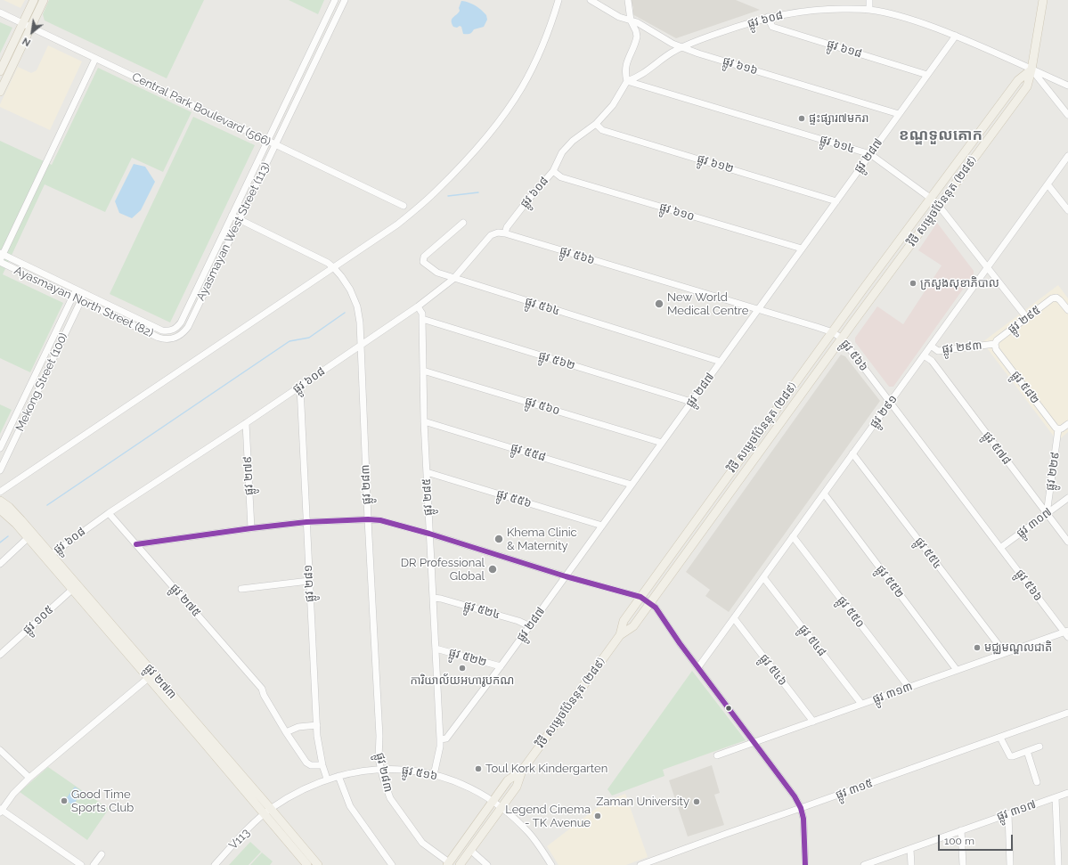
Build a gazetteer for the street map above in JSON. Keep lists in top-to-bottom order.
{
  "streets": {
    "main road": ["វិថី សម្តេចប៉ែននុត (២៨៩)", "ផ្លូវ ២៧៣"],
    "street": [
      "ផ្លូវ ៦០៨",
      "ផ្លូវ ៦១៨",
      "ផ្លូវ ៦១៦",
      "Central Park Boulevard (566)",
      "ផ្លូវ ៦១៤",
      "ផ្លូវ ២៨៧",
      "ផ្លូវ ៦១២",
      "ផ្លូវ ៦១០",
      "Ayasmayan West Street (113)",
      "ផ្លូវ ៥៦៦",
      "Ayasmayan North Street (82)",
      "ផ្លូវ ៥៦៤",
      "ផ្លូវ ២៩៥",
      "ផ្លូវ ២៩៣",
      "ផ្លូវ ៥៦២",
      "Mekong Street (100)",
      "ផ្លូវ ៥៨២",
      "ផ្លូវ ៥៦០",
      "ផ្លូវ ២៩១",
      "ផ្លូវ ៥៧៨",
      "ផ្លូវ ៥៥៨",
      "ផ្លូវ ២២៩",
      "ផ្លូវ ២៧៩",
      "ផ្លូវ ២៨៣",
      "ផ្លូវ ២៨៥",
      "ផ្លូវ ៥៥៦",
      "ផ្លូវ ៣០៧",
      "ផ្លូវ ៥៥៤",
      "ផ្លូវ ៥៥២",
      "ផ្លូវ ២៨១",
      "ផ្លូវ ២៧៥",
      "ផ្លូវ ៥២៤",
      "ផ្លូវ ៥៥០",
      "ផ្លូវ ១០៥",
      "ផ្លូវ ៥៤៨",
      "ផ្លូវ ៥២២",
      "ផ្លូវ ៥៤៦",
      "ផ្លូវ ៣១៣",
      "ផ្លូវ ៥១៦",
      "ផ្លូវ ៣១៥",
      "ផ្លូវ ៣១៧",
      "V113"
    ]
  },
  "crossings": [
    ["ផ្លូវ ៦០៨", "ផ្លូវ ៦១៨"],
    ["ផ្លូវ ៦០៨", "ផ្លូវ ៦១៦"],
    ["ផ្លូវ ៦០៨", "ផ្លូវ ៦១៤"],
    ["ផ្លូវ ៦០៨", "ផ្លូវ ២៨៧"],
    ["ផ្លូវ ៦០៨", "ផ្លូវ ៦១២"],
    ["ផ្លូវ ៦០៨", "វិថី សម្តេចប៉ែននុត (២៨៩)"],
    ["ផ្លូវ ៦០៨", "ផ្លូវ ៦១០"],
    ["ផ្លូវ ៦០៨", "ផ្លូវ ៥៦៦"],
    ["ផ្លូវ ៦០៨", "ផ្លូវ ៥៦៤"],
    ["ផ្លូវ ៦០៨", "ផ្លូវ ២៧៩"],
    ["ផ្លូវ ៦០៨", "ផ្លូវ ២៨៣"],
    ["ផ្លូវ ៦០៨", "ផ្លូវ ២៨៥"],
    ["ផ្លូវ ៦០៨", "ផ្លូវ ២៨១"],
    ["ផ្លូវ ៦០៨", "ផ្លូវ ២៧៥"],
    ["ផ្លូវ ៦០៨", "ផ្លូវ ២៧៣"],
    ["ផ្លូវ ៦១៨", "ផ្លូវ ២៨៧"],
    ["ផ្លូវ ៦១៦", "ផ្លូវ ២៨៧"],
    ["Central Park Boulevard (566)", "Ayasmayan West Street (113)"],
    ["ផ្លូវ ៦១៤", "ផ្លូវ ២៨៧"],
    ["ផ្លូវ ៦១៤", "វិថី សម្តេចប៉ែននុត (២៨៩)"],
    ["ផ្លូវ ៦១៤", "ផ្លូវ ២៩៥"],
    ["ផ្លូវ ៦១៤", "ផ្លូវ ២៩១"],
    ["ផ្លូវ ២៨៧", "ផ្លូវ ៦១២"],
    ["ផ្លូវ ២៨៧", "ផ្លូវ ៦១០"],
    ["ផ្លូវ ២៨៧", "ផ្លូវ ៥៦៦"],
    ["ផ្លូវ ២៨៧", "ផ្លូវ ៥៦៤"],
    ["ផ្លូវ ២៨៧", "ផ្លូវ ៥៦២"],
    ["ផ្លូវ ២៨៧", "ផ្លូវ ៥៦០"],
    ["ផ្លូវ ២៨៧", "ផ្លូវ ៥៥៨"],
    ["ផ្លូវ ២៨៧", "ផ្លូវ ២៨៥"],
    ["ផ្លូវ ២៨៧", "ផ្លូវ ៥៥៦"],
    ["ផ្លូវ ២៨៧", "ផ្លូវ ៥២៤"],
    ["ផ្លូវ ២៨៧", "ផ្លូវ ៥២២"],
    ["វិថី សម្តេចប៉ែននុត (២៨៩)", "ផ្លូវ ៥៦៦"],
    ["វិថី សម្តេចប៉ែននុត (២៨៩)", "ផ្លូវ ២៨៣"],
    ["វិថី សម្តេចប៉ែននុត (២៨៩)", "ផ្លូវ ៥១៦"],
    ["Ayasmayan West Street (113)", "Ayasmayan North Street (82)"],
    ["Ayasmayan West Street (113)", "ផ្លូវ ២៨៣"],
    ["ផ្លូវ ៥៦៦", "ផ្លូវ ២៩១"],
    ["ផ្លូវ ៥៦៦", "ផ្លូវ ៣០៧"],
    ["ផ្លូវ ៥៦៦", "ផ្លូវ ៣១៣"],
    ["Ayasmayan North Street (82)", "Mekong Street (100)"],
    ["ផ្លូវ ២៩៥", "ផ្លូវ ២៩៣"],
    ["ផ្លូវ ២៩៥", "ផ្លូវ ៥៨២"],
    ["ផ្លូវ ២៩៣", "ផ្លូវ ៥៨២"],
    ["ផ្លូវ ២៩៣", "ផ្លូវ ២៩១"],
    ["ផ្លូវ ៥៦២", "ផ្លូវ ២៨៥"],
    ["ផ្លូវ ៥៨២", "ផ្លូវ ២២៩"],
    ["ផ្លូវ ៥៦០", "ផ្លូវ ២៨៥"],
    ["ផ្លូវ ២៩១", "ផ្លូវ ៥៧៨"],
    ["ផ្លូវ ២៩១", "ផ្លូវ ៥៥៤"],
    ["ផ្លូវ ២៩១", "ផ្លូវ ៥៥២"],
    ["ផ្លូវ ២៩១", "ផ្លូវ ៥៥០"],
    ["ផ្លូវ ២៩១", "ផ្លូវ ៥៤៨"],
    ["ផ្លូវ ២៩១", "ផ្លូវ ៥៤៦"],
    ["ផ្លូវ ៥៧៨", "ផ្លូវ ២២៩"],
    ["ផ្លូវ ៥៧៨", "ផ្លូវ ៣០៧"],
    ["ផ្លូវ ៥៥៨", "ផ្លូវ ២៨៥"],
    ["ផ្លូវ ២២៩", "ផ្លូវ ៣០៧"],
    ["ផ្លូវ ២៨៣", "ផ្លូវ ៥១៦"],
    ["ផ្លូវ ២៨៥", "ផ្លូវ ៥៥៦"],
    ["ផ្លូវ ២៨៥", "ផ្លូវ ៥២៤"],
    ["ផ្លូវ ២៨៥", "ផ្លូវ ៥២២"],
    ["ផ្លូវ ២៨៥", "ផ្លូវ ៥១៦"],
    ["ផ្លូវ ៥៥៤", "ផ្លូវ ៣១៣"],
    ["ផ្លូវ ៥៥២", "ផ្លូវ ៣១៣"],
    ["ផ្លូវ ២៨១", "ផ្លូវ ២៧៥"],
    ["ផ្លូវ ២៨១", "ផ្លូវ ៥១៦"],
    ["ផ្លូវ ៥៥០", "ផ្លូវ ៣១៣"],
    ["ផ្លូវ ១០៥", "ផ្លូវ ២៧៣"],
    ["ផ្លូវ ៥៤៨", "ផ្លូវ ៣១៣"],
    ["ផ្លូវ ៥៤៦", "ផ្លូវ ៣១៣"],
    ["ផ្លូវ ២៧៣", "ផ្លូវ ៥១៦"],
    ["ផ្លូវ ២៧៣", "V113"],
    ["ផ្លូវ ៥១៦", "V113"]
  ],
  "districts": ["ខណ្ឌទួលគោក"],
  "places": [
    "ផ្ទះផ្សារ៧មករា",
    "ក្រសួងសុខាភិបាល",
    "New World Medical Centre",
    "Khema Clinic & Maternity",
    "DR Professional Global",
    "មជ្ឈមណ្ឌលជាតិ",
    "ការិយាល័យអហារូបកណ",
    "Toul Kork Kindergarten",
    "Good Time Sports Club",
    "Zaman University",
    "Legend Cinema - TK Avenue"
  ],
  "scale_bar": "100 m",
  "north": "bottom left"
}
